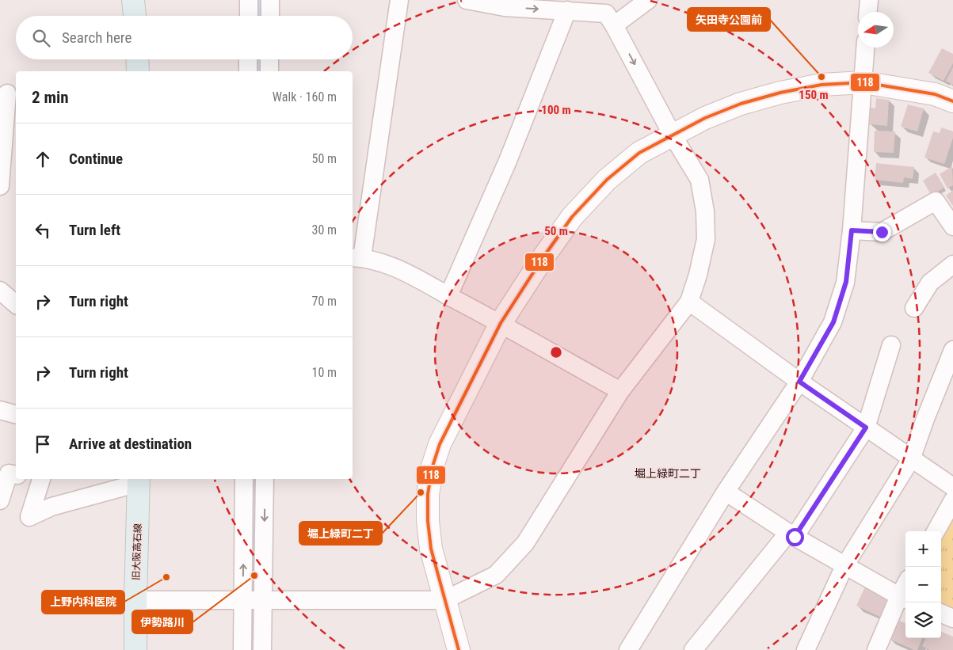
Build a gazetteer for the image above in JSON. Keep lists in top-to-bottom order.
{
  "streets": {
    "main road": ["旧大阪高石線"]
  },
  "districts": ["堀上緑町二丁"],
  "places": [
    "矢田寺公園前",
    "堀上緑町二丁",
    "伊勢路川",
    "上野内科医院"
  ],
  "lines": ["transit line 118"],
  "north": "left",
  "page": {
    "search": "Search here",
    "heading": ["2 min", "Walk · 160 m"],
    "list": [
      ["Continue", "50 m"],
      ["Turn left", "30 m"],
      ["Turn right", "70 m"],
      ["Turn right", "10 m"],
      "Arrive at destination"
    ],
    "map_buttons": ["+", "−"]
  },
  "rings": ["150 m", "100 m", "50 m"]
}
